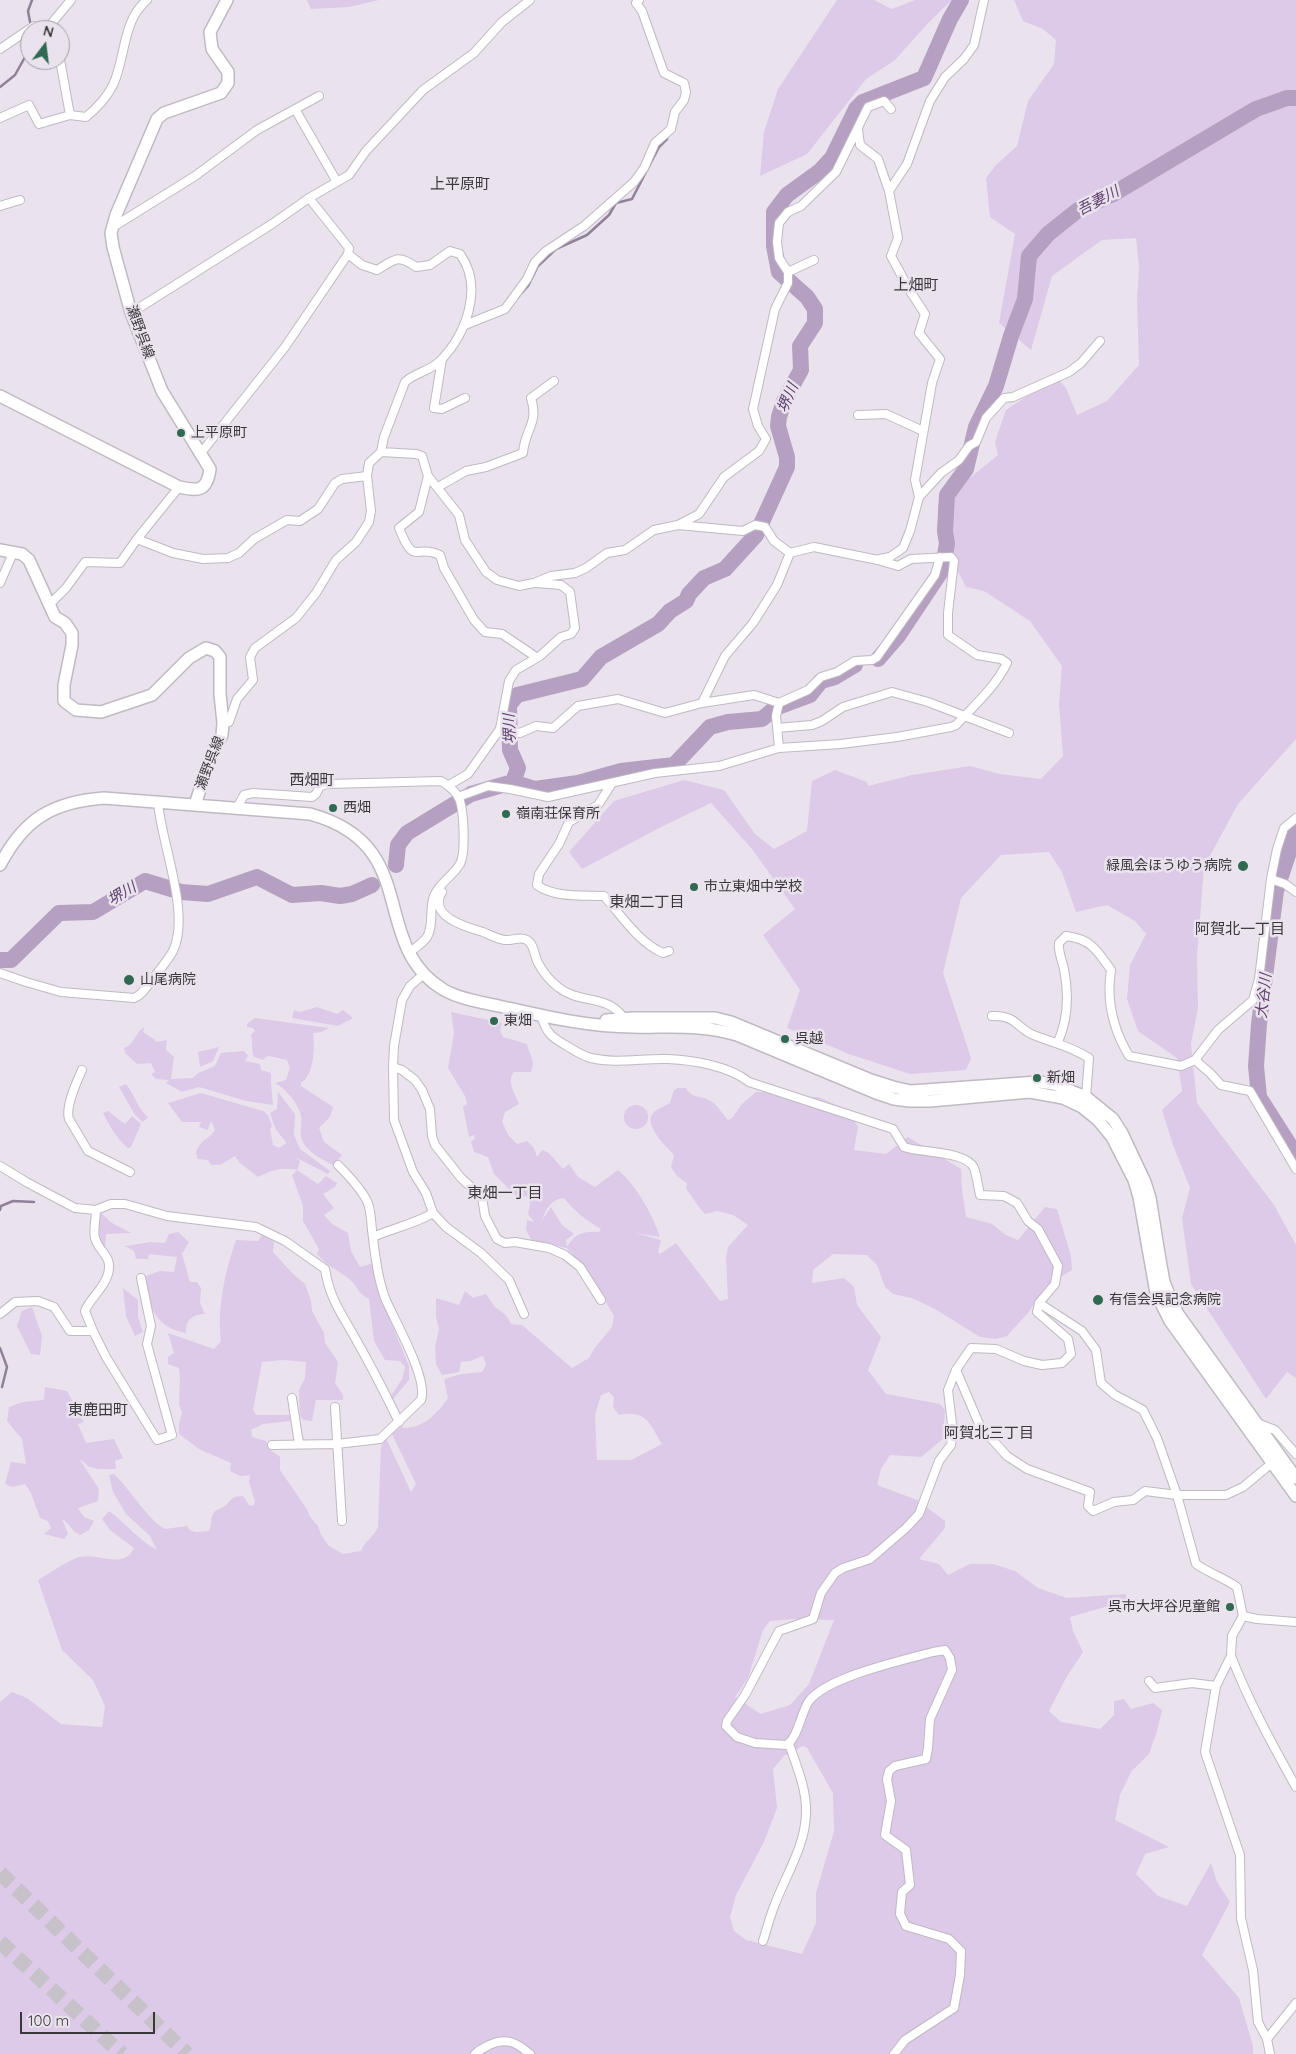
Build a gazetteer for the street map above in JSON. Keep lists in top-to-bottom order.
{
  "streets": {
    "street": ["瀬野呉線"]
  },
  "districts": [
    "上平原町",
    "上畑町",
    "西畑町",
    "東畑二丁目",
    "阿賀北一丁目",
    "東畑一丁目",
    "東鹿田町",
    "阿賀北三丁目"
  ],
  "water": ["吾妻川", "堺川", "大谷川"],
  "places": [
    "上平原町",
    "西畑",
    "嶺南荘保育所",
    "緑風会ほうゆう病院",
    "市立東畑中学校",
    "山尾病院",
    "東畑",
    "呉越",
    "新畑",
    "有信会呉記念病院",
    "呉市大坪谷児童館"
  ],
  "scale_bar": "100 m",
  "north": "top"
}
